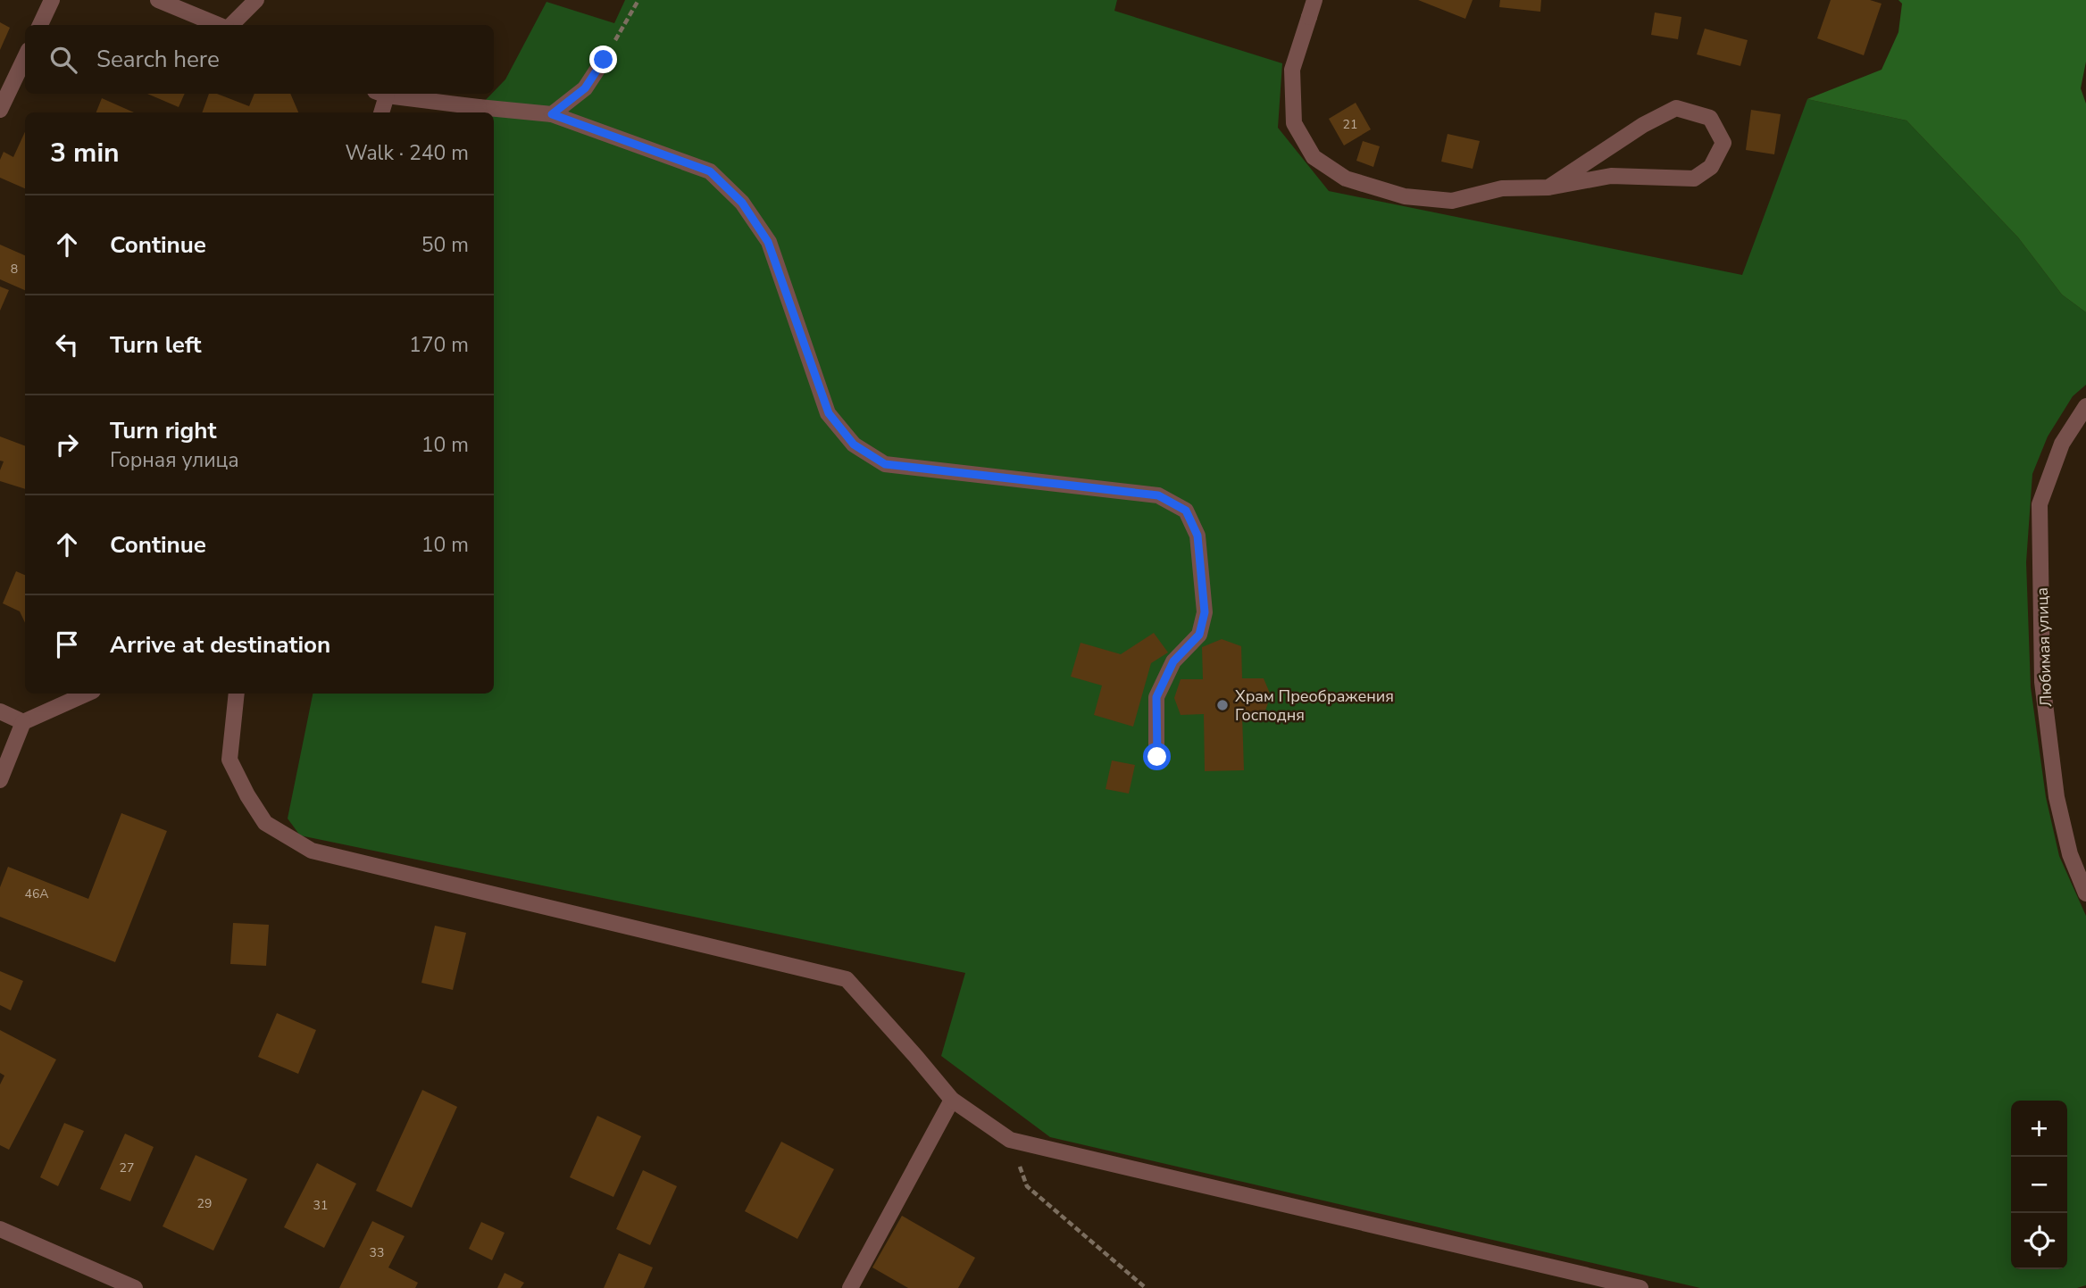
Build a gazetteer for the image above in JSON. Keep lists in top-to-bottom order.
{
  "streets": {
    "street": ["Любимая улица"]
  },
  "places": ["Храм Преображения Господня"],
  "house_numbers": [
    "21",
    "8",
    "46А",
    "27",
    "29",
    "31",
    "33"
  ],
  "page": {
    "search": "Search here",
    "heading": ["3 min", "Walk · 240 m"],
    "list": [
      ["Continue", "50 m"],
      ["Turn left", "170 m"],
      ["Turn right", "Горная улица", "10 m"],
      ["Continue", "10 m"],
      "Arrive at destination"
    ],
    "map_buttons": ["+", "−"]
  }
}
